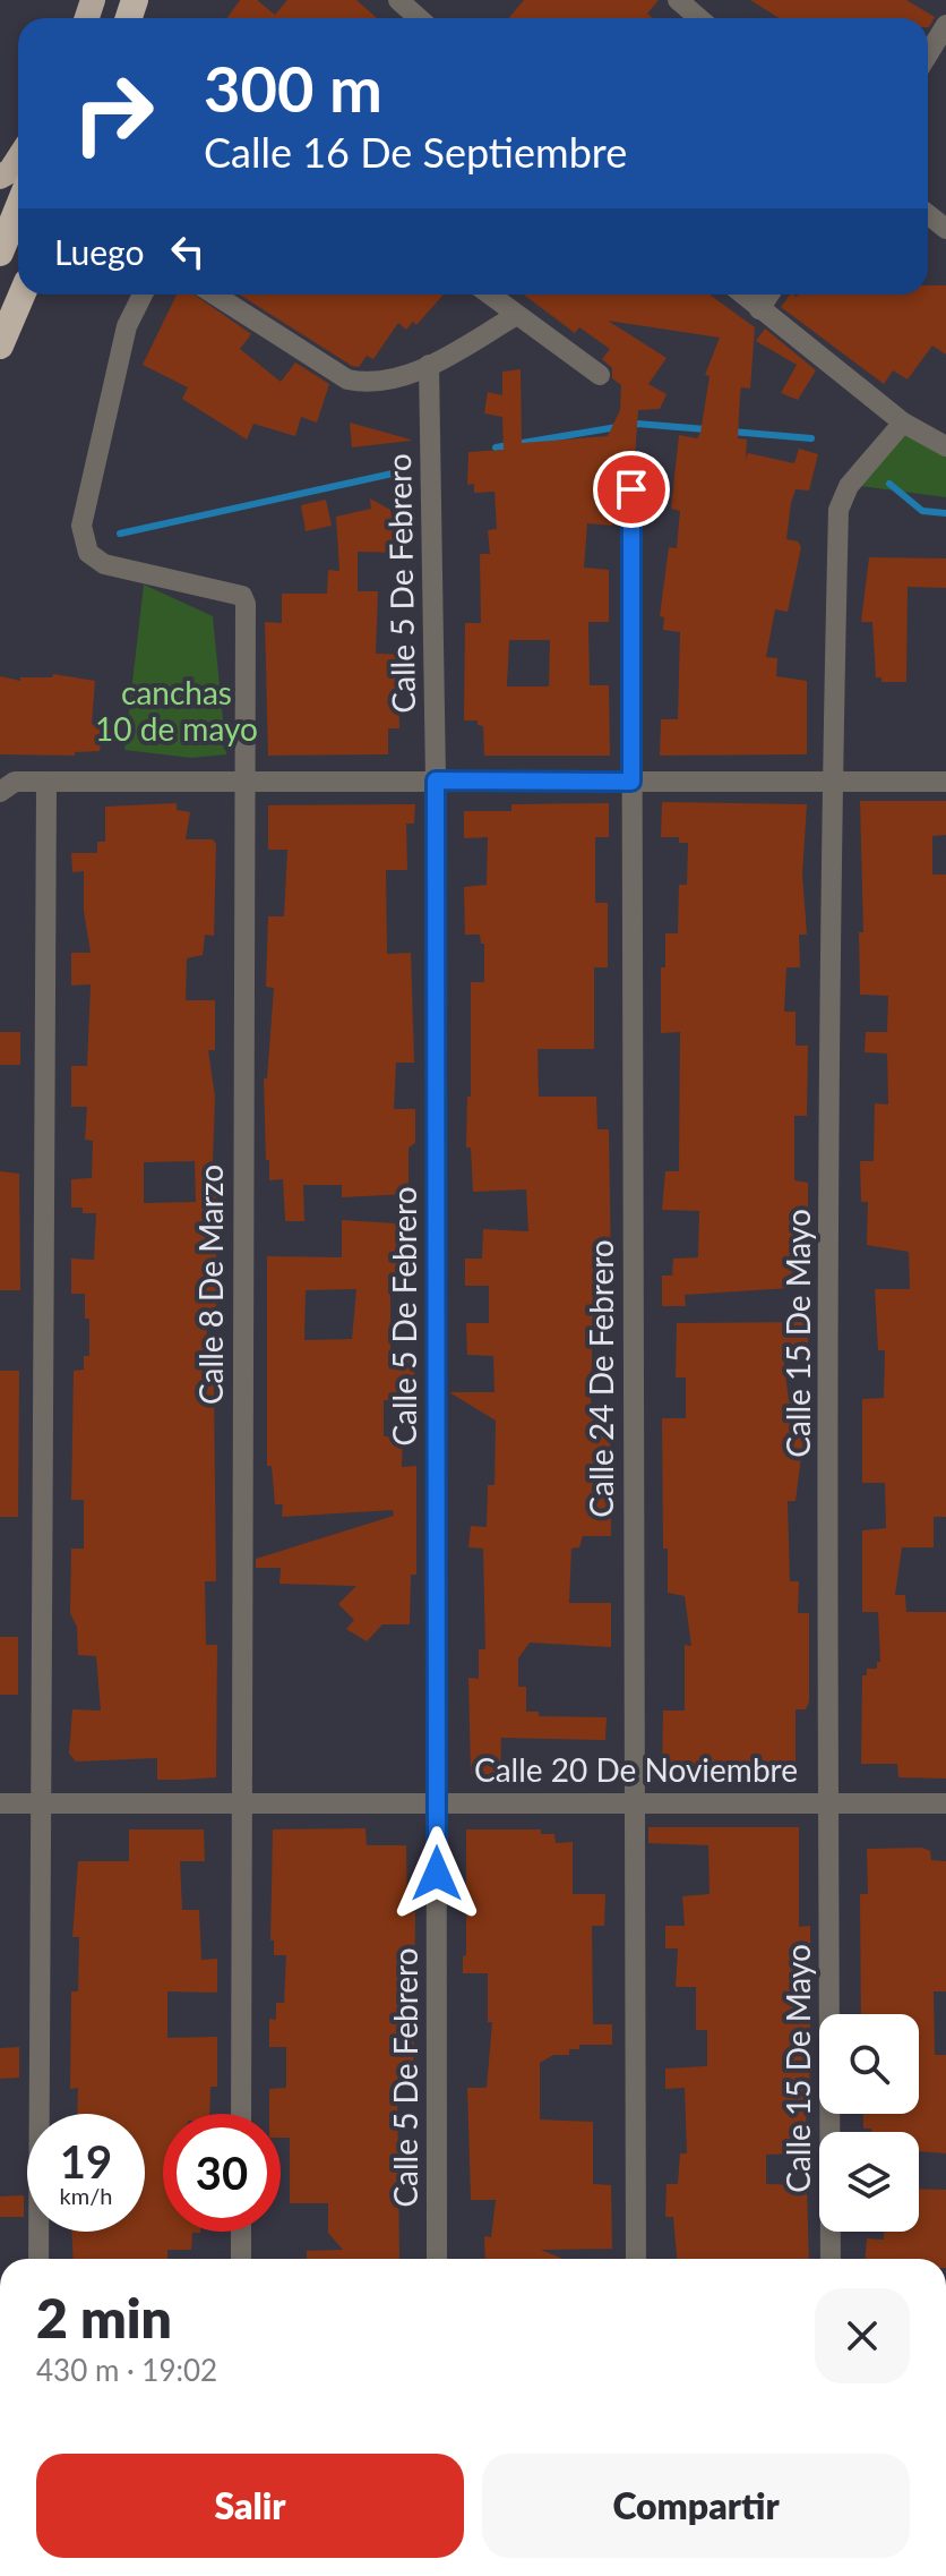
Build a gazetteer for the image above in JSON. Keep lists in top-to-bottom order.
{
  "streets": {
    "street": [
      "Calle 5 De Febrero",
      "Calle 8 De Marzo",
      "Calle 15 De Mayo",
      "Calle 24 De Febrero",
      "Calle 20 De Noviembre"
    ]
  },
  "crossings": [
    ["Calle 5 De Febrero", "Calle 20 De Noviembre"],
    ["Calle 8 De Marzo", "Calle 20 De Noviembre"],
    ["Calle 15 De Mayo", "Calle 20 De Noviembre"],
    ["Calle 24 De Febrero", "Calle 20 De Noviembre"]
  ],
  "parks": ["canchas 10 de mayo"],
  "page": {
    "turn": ["300 m", "Calle 16 De Septiembre"],
    "then": "Luego",
    "speed": "19 km/h",
    "limit": "30",
    "heading": ["2 min", "430 m · 19:02"],
    "buttons": ["Salir", "Compartir"]
  }
}
